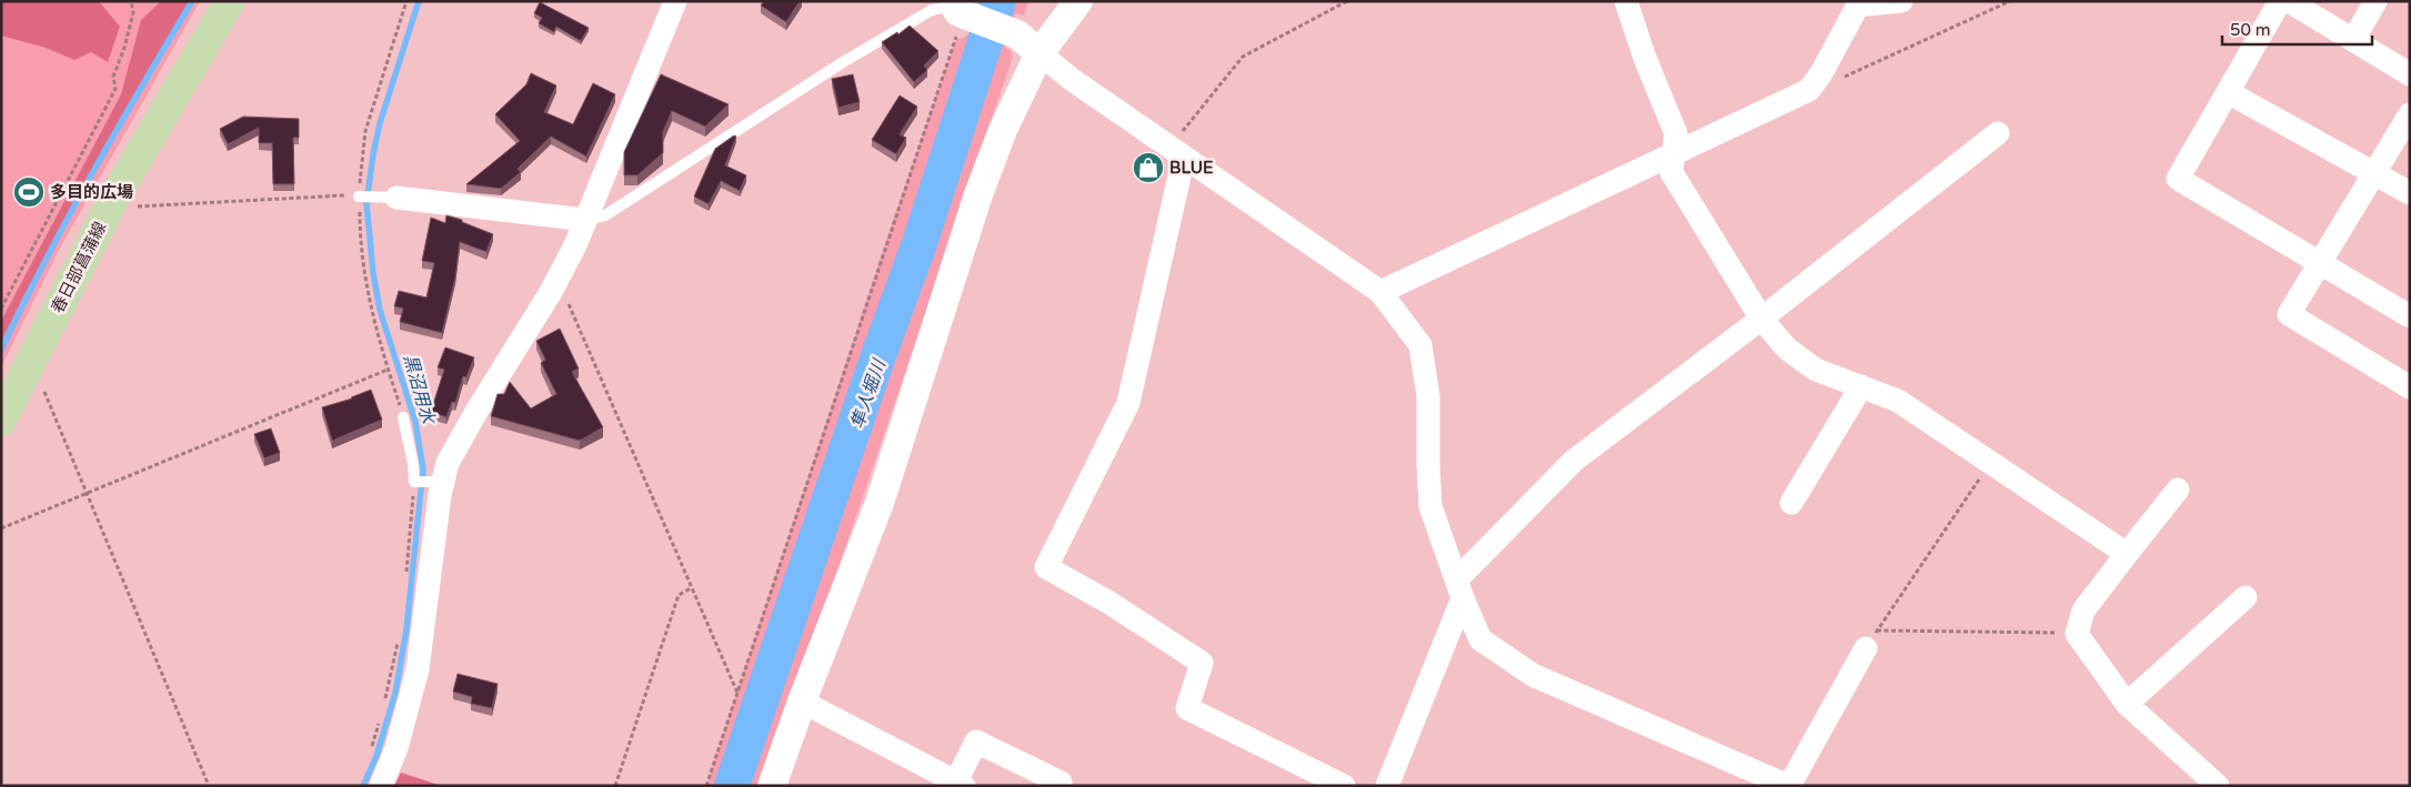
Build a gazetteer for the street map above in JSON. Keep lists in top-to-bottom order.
{
  "streets": {
    "main road": ["春日部菖蒲線"]
  },
  "water": ["黒沼用水", "隼人堀川"],
  "places": {
    "shop": ["BLUE"],
    "sports": ["多目的広場"]
  },
  "scale_bar": "50 m"
}
